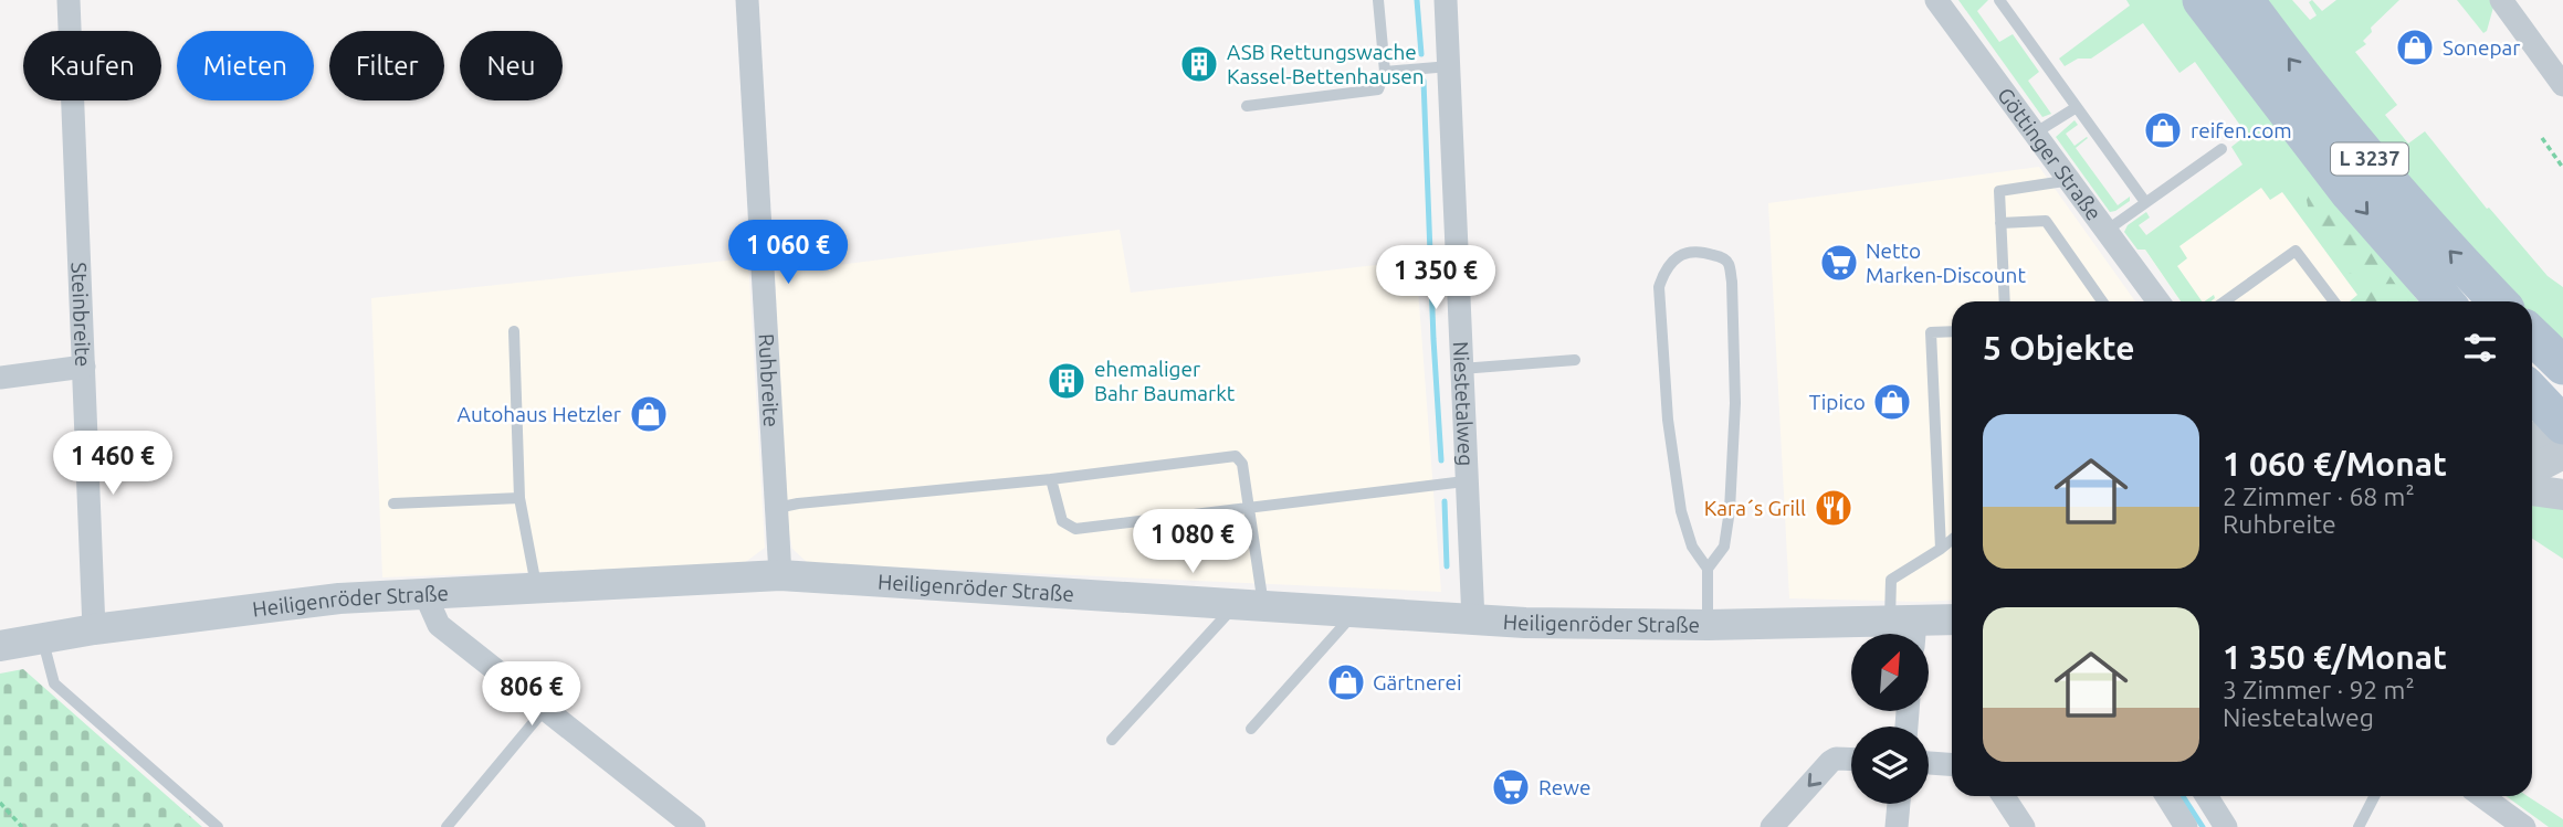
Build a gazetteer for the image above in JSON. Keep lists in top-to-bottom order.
{
  "streets": {
    "main road": ["L 3237"],
    "street": [
      "Göttinger Straße",
      "Steinbreite",
      "Ruhbreite",
      "Niestetalweg",
      "Heiligenröder Straße"
    ]
  },
  "crossings": [
    ["Steinbreite", "Heiligenröder Straße"],
    ["Ruhbreite", "Heiligenröder Straße"],
    ["Niestetalweg", "Heiligenröder Straße"]
  ],
  "places": {
    "shop": [
      "Sonepar",
      "reifen.com",
      "Tipico",
      "Autohaus Hetzler",
      "Gärtnerei"
    ],
    "building": ["ASB Rettungswache Kassel-Bettenhausen", "ehemaliger Bahr Baumarkt"],
    "supermarket": ["Netto Marken-Discount", "Rewe"],
    "restaurant": ["Kara´s Grill"]
  },
  "north": "top right",
  "page": {
    "chip": [
      "Kaufen",
      "Mieten",
      "Filter",
      "Neu"
    ],
    "price": [
      "1 060 €",
      "1 350 €",
      "1 460 €",
      "1 080 €",
      "806 €"
    ],
    "heading": "5 Objekte",
    "list": [
      {
        "name": "1 060 €/Monat",
        "note": "2 Zimmer · 68 m² · Ruhbreite"
      },
      {
        "name": "1 350 €/Monat",
        "note": "3 Zimmer · 92 m² · Niestetalweg"
      }
    ]
  }
}
